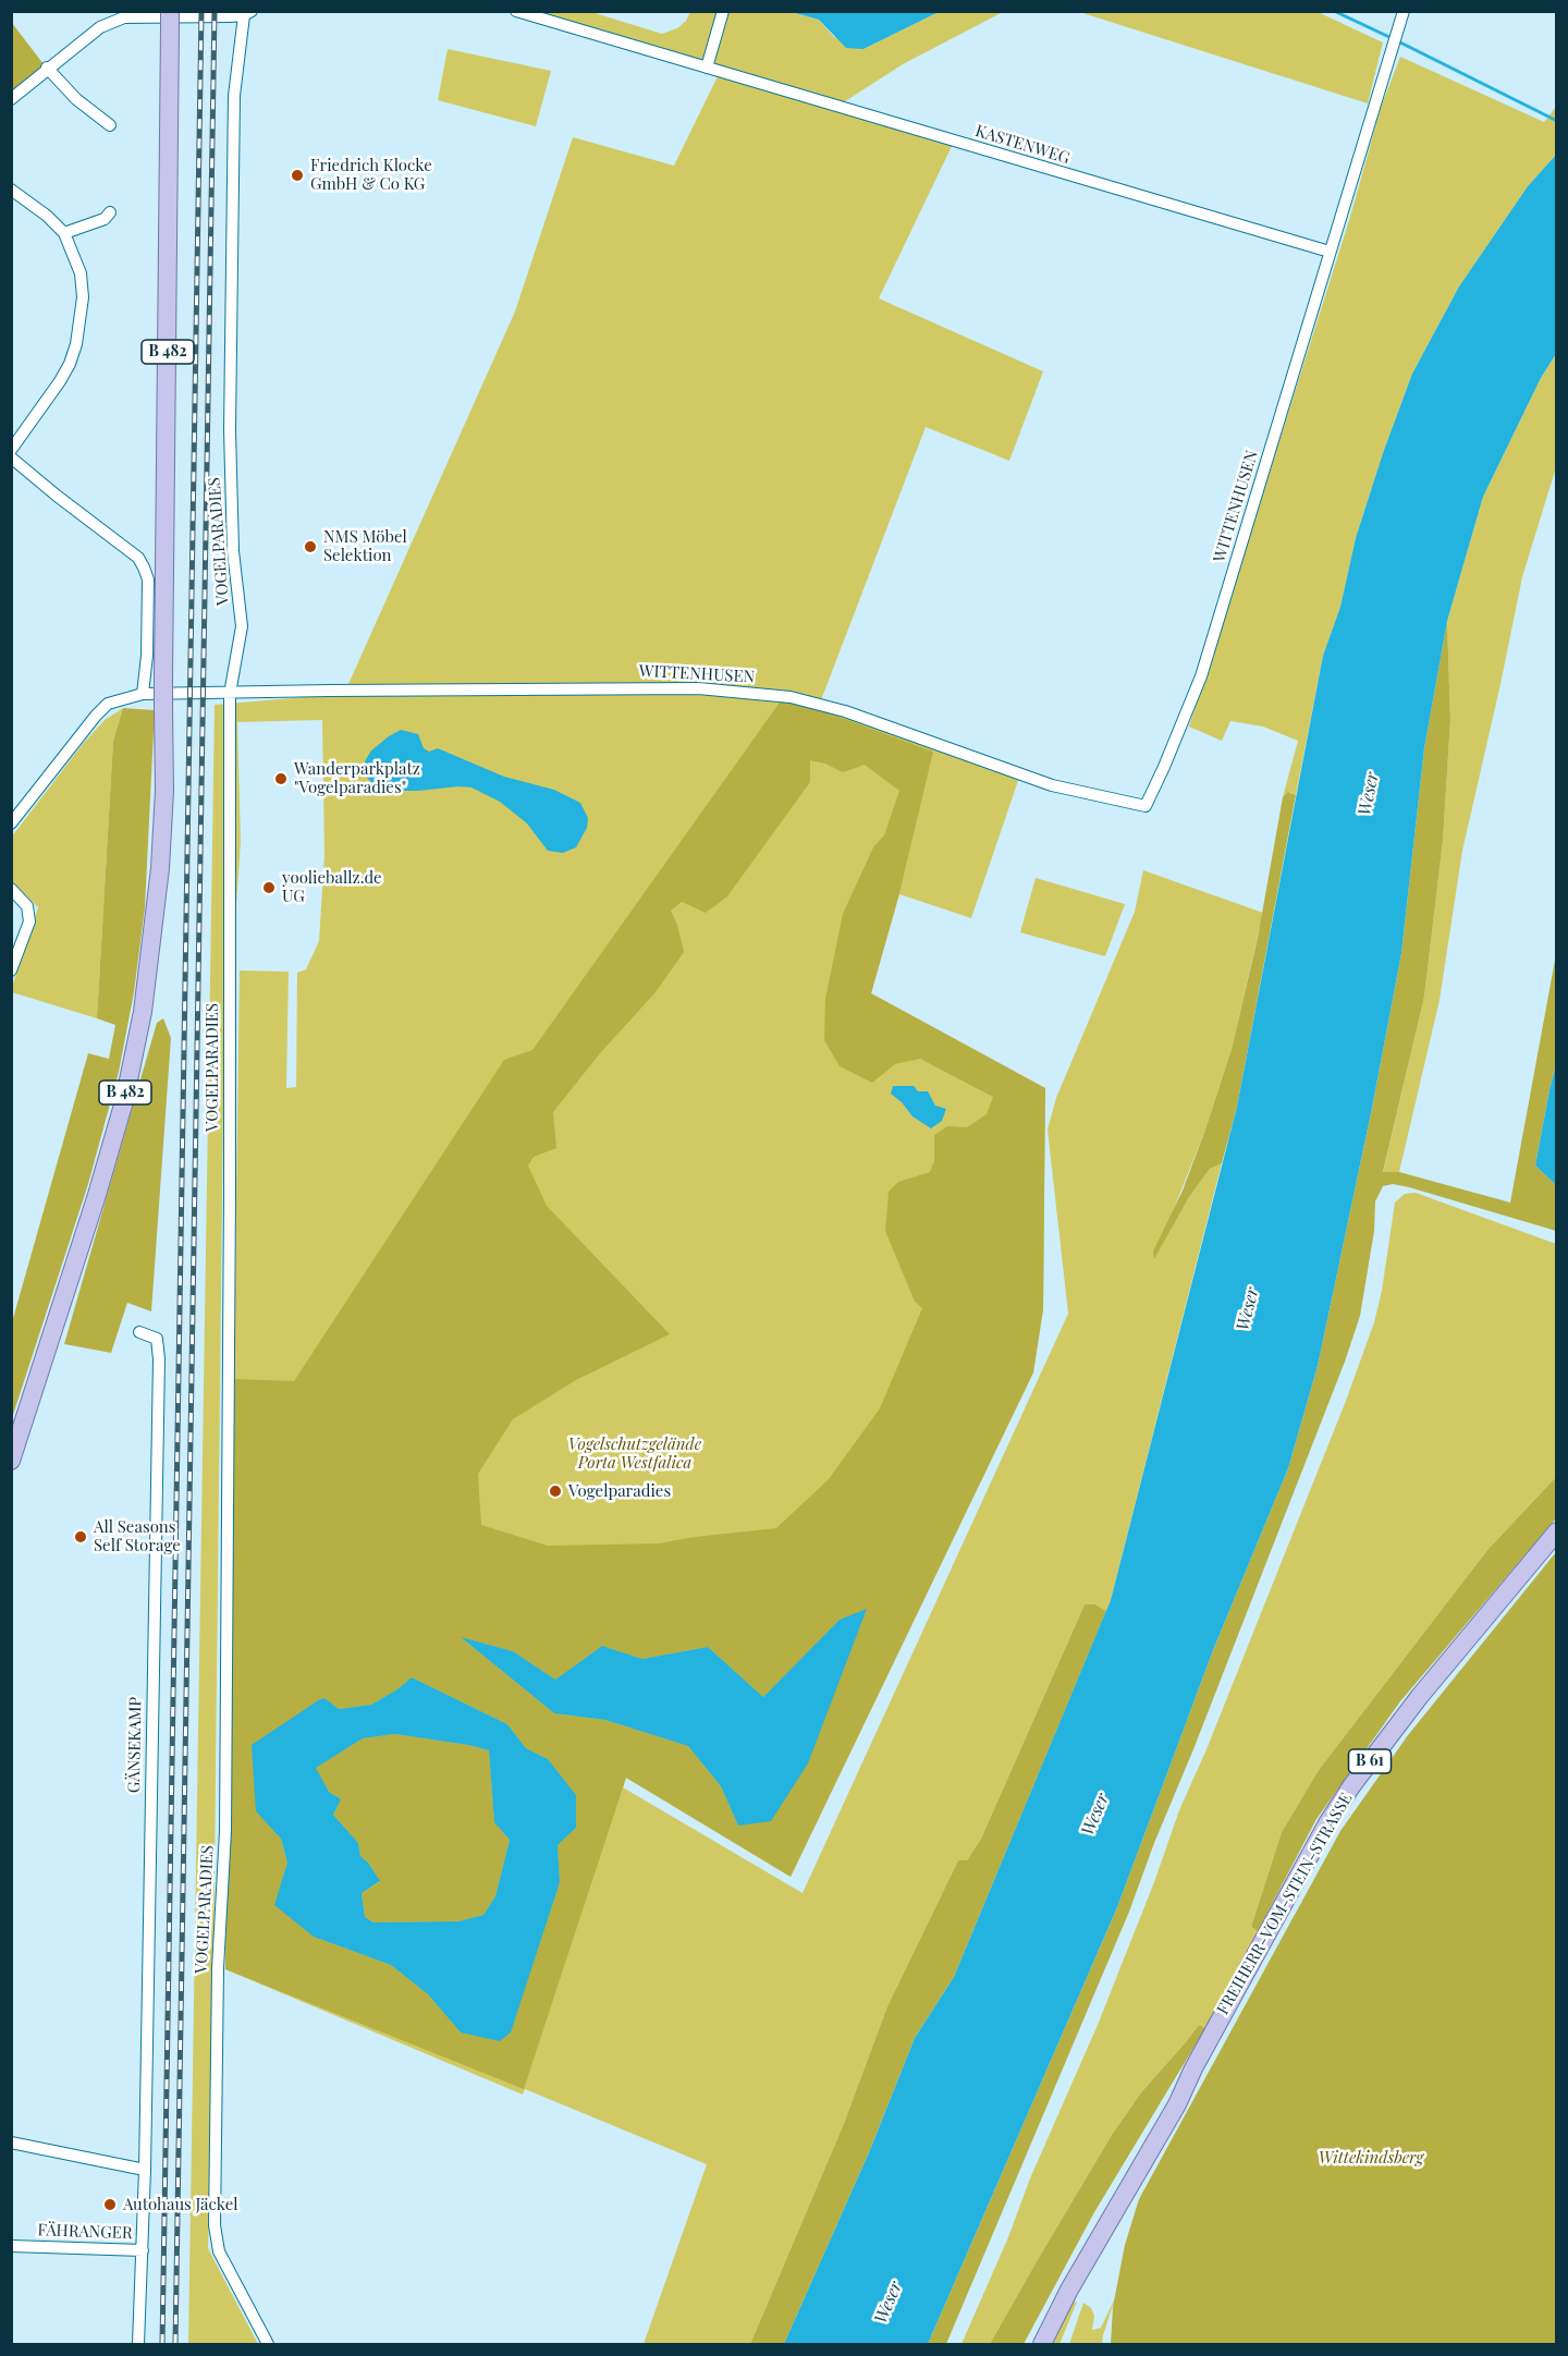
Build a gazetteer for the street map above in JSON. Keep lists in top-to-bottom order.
{
  "streets": {
    "main road": ["B 482", "B 61", "FREIHERR-VOM-STEIN-STRASSE"],
    "street": [
      "KASTENWEG",
      "WITTENHUSEN",
      "VOGELPARADIES",
      "GÄNSEKAMP",
      "FÄHRANGER"
    ]
  },
  "crossings": [
    ["KASTENWEG", "WITTENHUSEN"],
    ["WITTENHUSEN", "VOGELPARADIES"],
    ["GÄNSEKAMP", "FÄHRANGER"]
  ],
  "water": ["Weser"],
  "parks": ["Vogelschutzgelände Porta Westfalica", "Wittekindsberg"],
  "places": [
    "Friedrich Klocke GmbH & Co KG",
    "NMS Möbel Selektion",
    "Wanderparkplatz \"Vogelparadies\"",
    "yoolieballz.de UG",
    "Vogelparadies",
    "All Seasons Self Storage",
    "Autohaus Jäckel"
  ]
}
